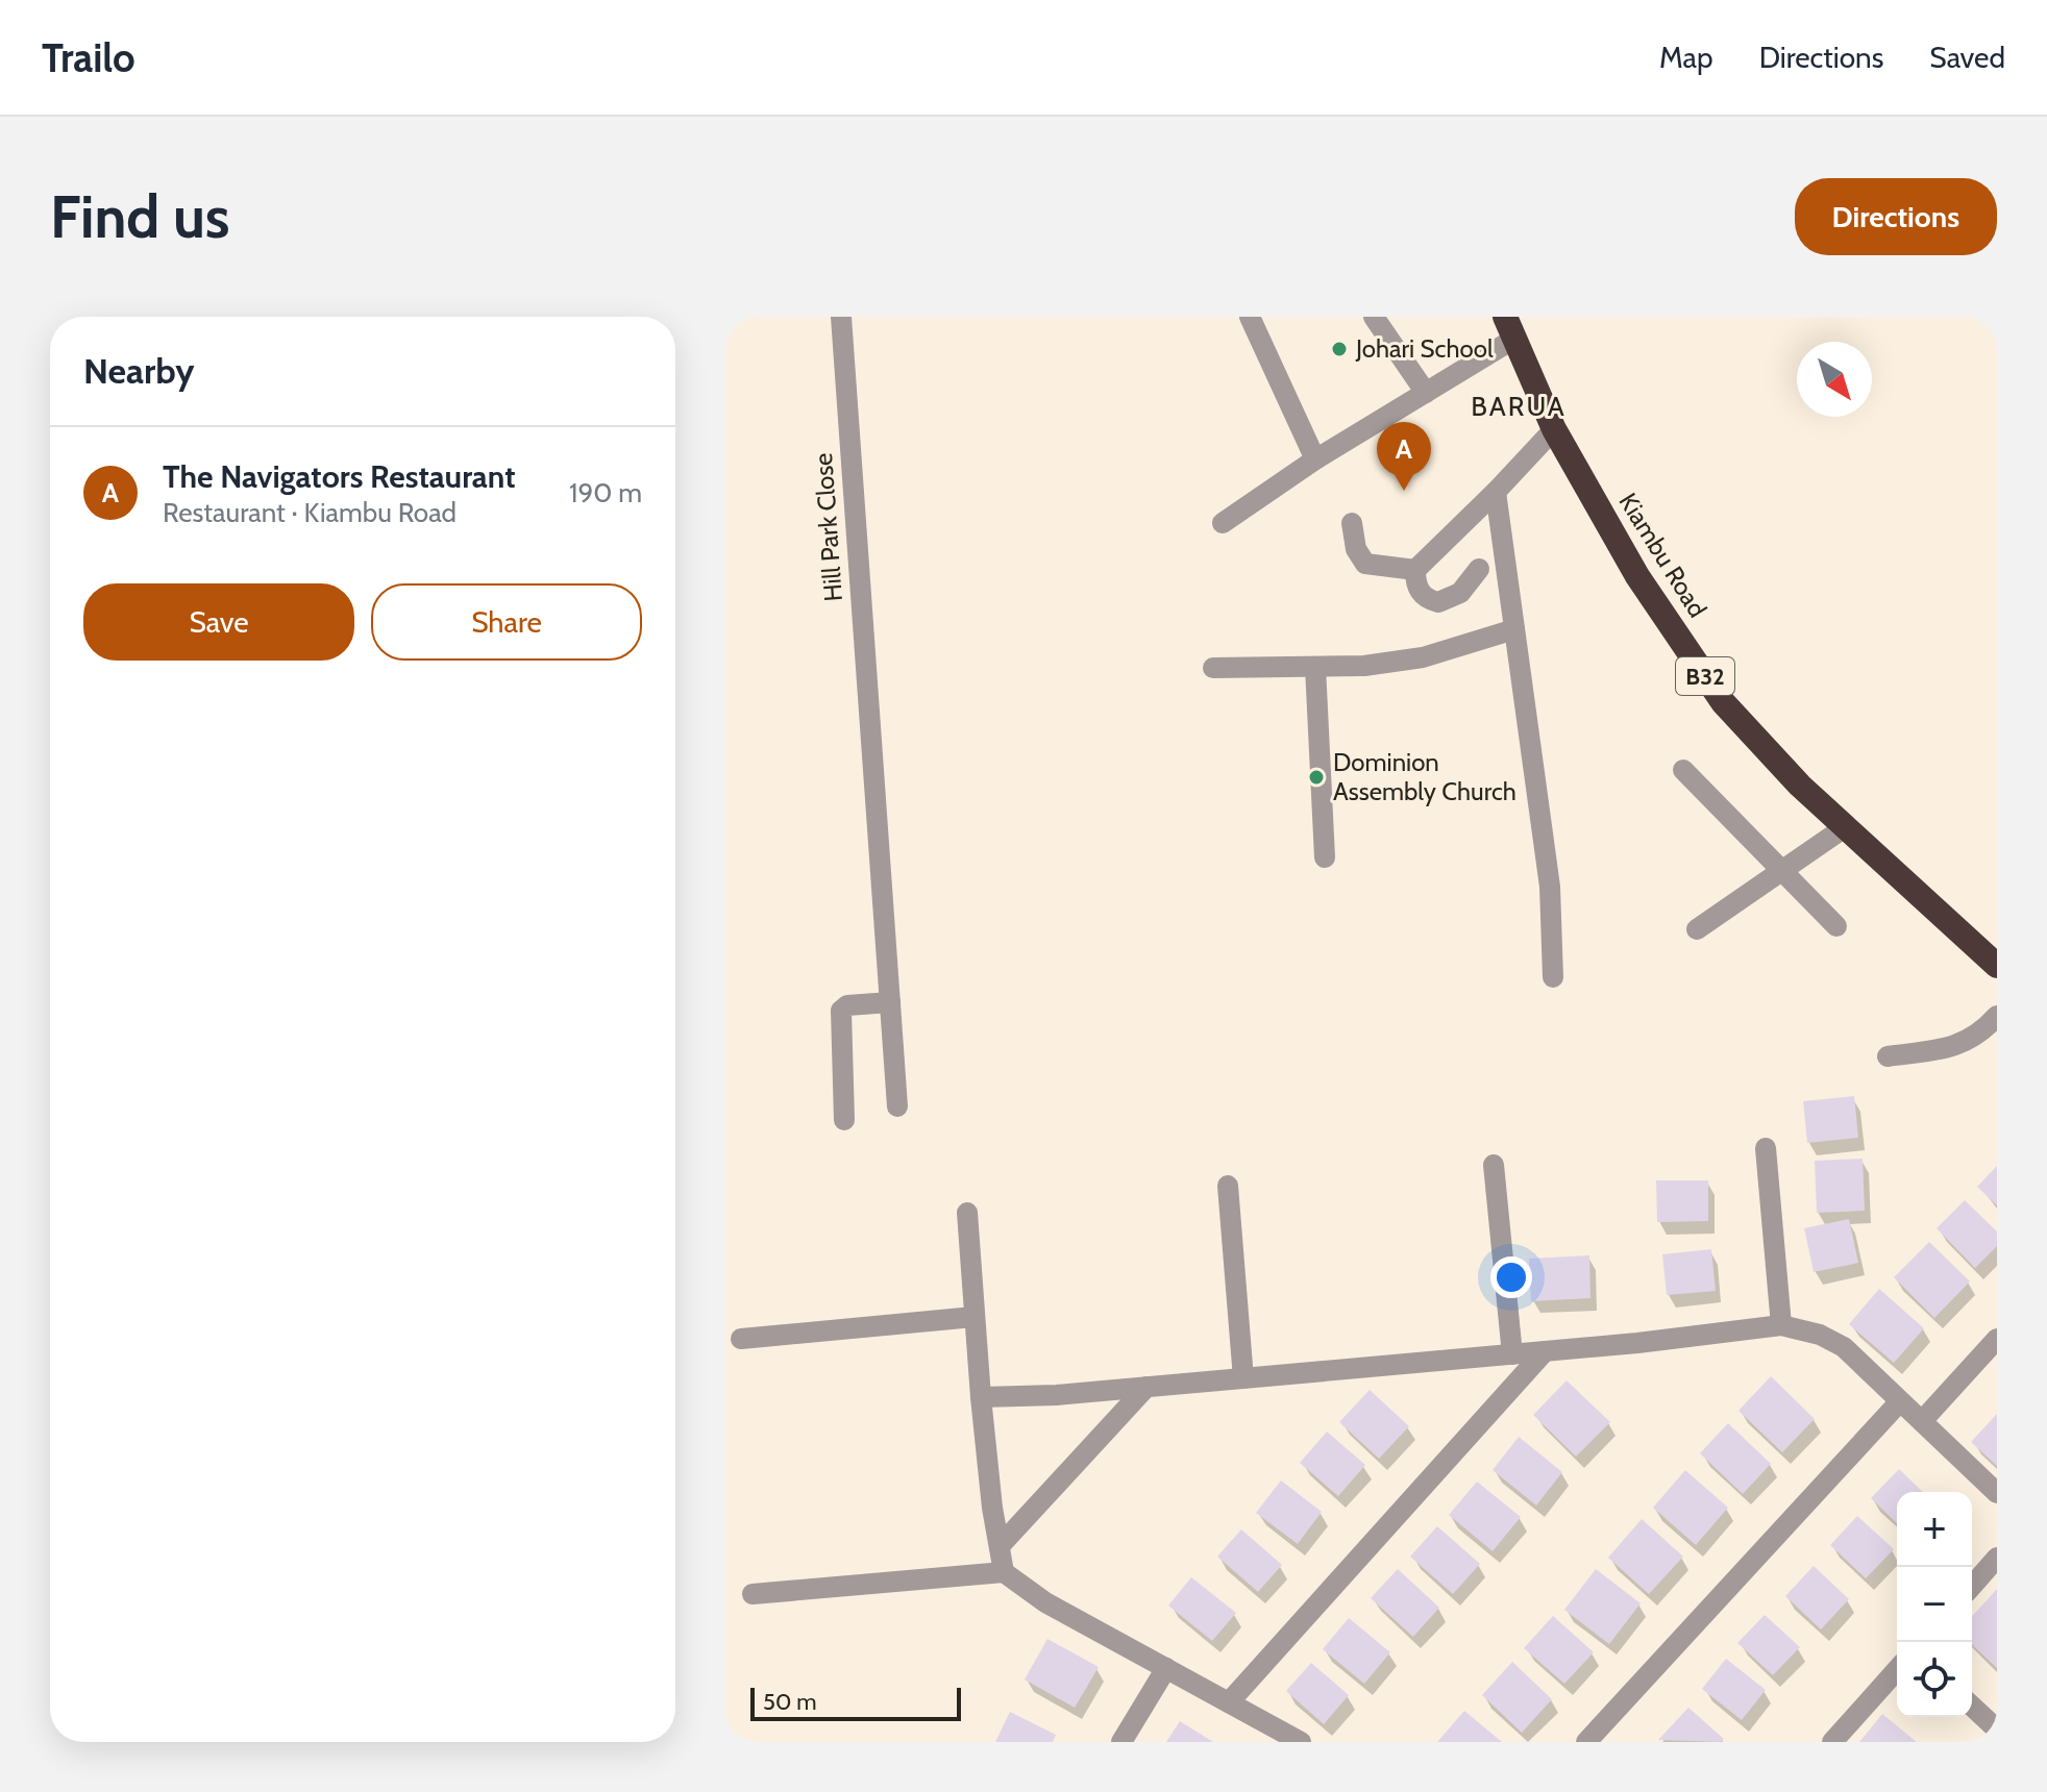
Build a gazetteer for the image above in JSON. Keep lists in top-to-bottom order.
{
  "streets": {
    "highway": ["Kiambu Road", "B32"],
    "street": ["Hill Park Close"]
  },
  "districts": ["BARUA"],
  "places": ["Johari School", "Dominion Assembly Church"],
  "scale_bar": "50 m",
  "north": "bottom right",
  "page": {
    "header": "Trailo",
    "nav": ["Map", "Directions", "Saved"],
    "buttons": [
      "Directions",
      ["Save", "Share"]
    ],
    "title": "Find us",
    "heading": "Nearby",
    "pins": "A",
    "list": [
      {
        "mark": "A",
        "name": "The Navigators Restaurant",
        "note": "Restaurant · Kiambu Road",
        "value": "190 m"
      }
    ],
    "map_buttons": ["+", "−"],
    "scale": "50 m"
  }
}
